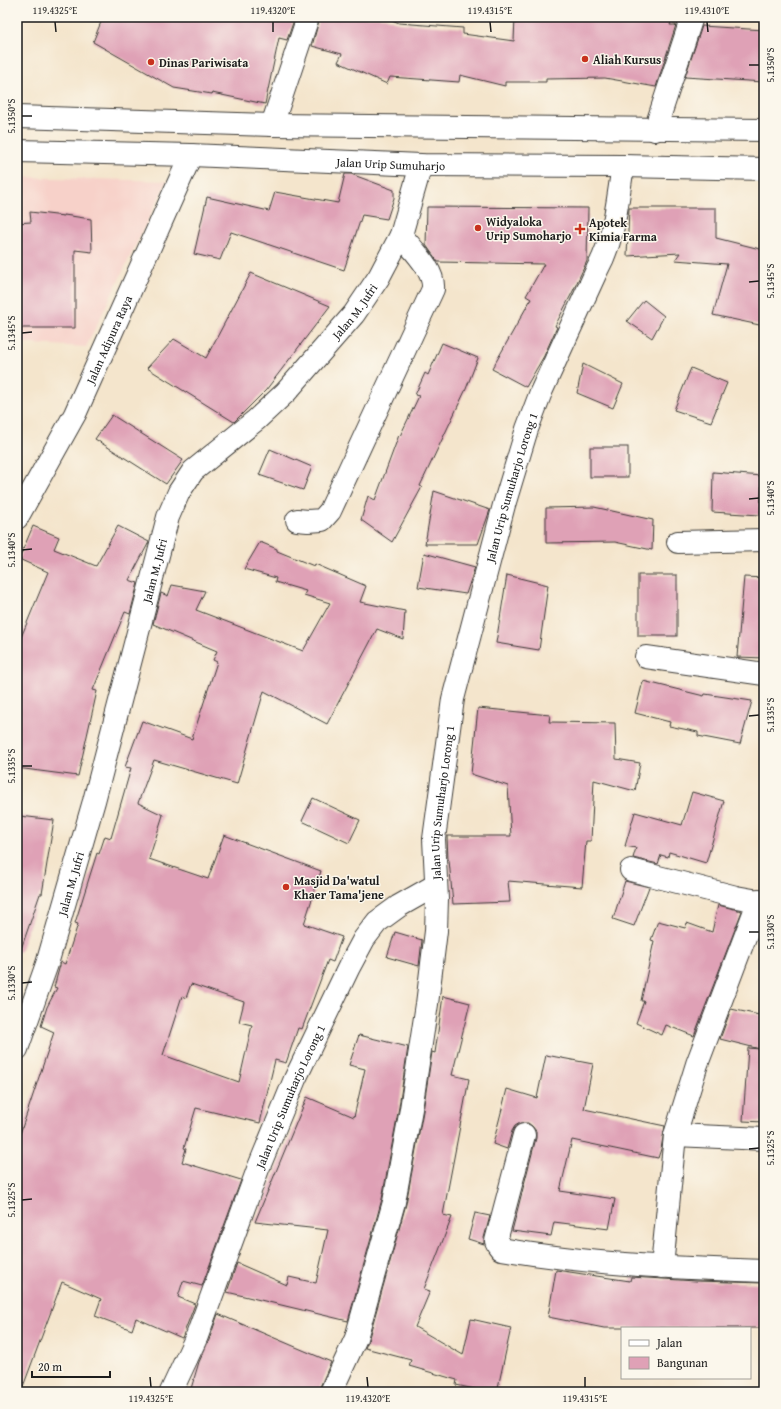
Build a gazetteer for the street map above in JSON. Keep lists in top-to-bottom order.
{
  "streets": {
    "main road": [
      "Jalan Urip Sumuharjo",
      "Jalan M. Jufri",
      "Jalan Adipura Raya",
      "Jalan Urip Sumuharjo Lorong 1"
    ]
  },
  "crossings": [
    ["Jalan Urip Sumuharjo", "Jalan M. Jufri"],
    ["Jalan Urip Sumuharjo", "Jalan Adipura Raya"],
    ["Jalan Urip Sumuharjo", "Jalan Urip Sumuharjo Lorong 1"]
  ],
  "places": {
    "other": [
      "Aliah Kursus",
      "Dinas Pariwisata",
      "Widyaloka Urip Sumoharjo",
      "Masjid Da'watul Khaer Tama'jene"
    ],
    "health": ["Apotek Kimia Farma"]
  },
  "legend": ["Jalan", "Bangunan"],
  "scale_bar": "20 m",
  "coordinates": [
    "119.4325°E",
    "119.4320°E",
    "119.4315°E",
    "119.4310°E",
    "5.1350°S",
    "5.1345°S",
    "5.1340°S",
    "5.1335°S",
    "5.1330°S",
    "5.1325°S"
  ]
}
